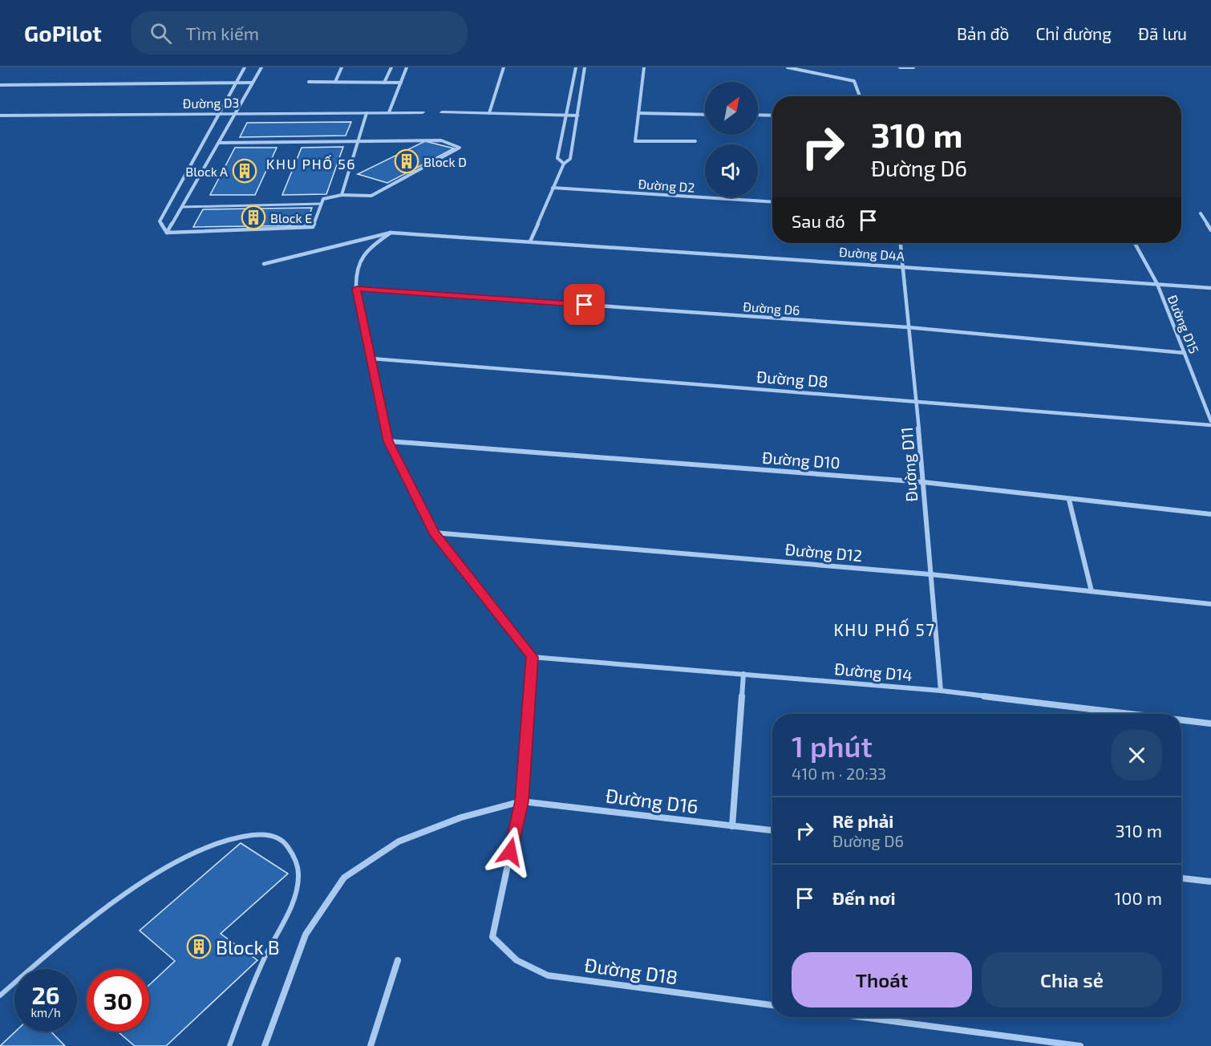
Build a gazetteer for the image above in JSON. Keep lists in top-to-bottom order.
{
  "streets": {
    "street": [
      "Đường D3",
      "Đường D2",
      "Đường D4A",
      "Đường D6",
      "Đường D15",
      "Đường D8",
      "Đường D10",
      "Đường D11",
      "Đường D12",
      "Đường D14",
      "Đường D16",
      "Đường D18"
    ]
  },
  "crossings": [
    ["Đường D4A", "Đường D15"],
    ["Đường D4A", "Đường D11"],
    ["Đường D6", "Đường D15"],
    ["Đường D6", "Đường D11"],
    ["Đường D8", "Đường D11"],
    ["Đường D10", "Đường D11"],
    ["Đường D11", "Đường D12"],
    ["Đường D11", "Đường D14"],
    ["Đường D16", "Đường D18"]
  ],
  "districts": ["KHU PHỐ 56", "KHU PHỐ 57"],
  "places": {
    "building": [
      "Block D",
      "Block A",
      "Block E",
      "Block B"
    ]
  },
  "north": "top right",
  "page": {
    "header": "GoPilot",
    "search": "Tìm kiếm",
    "nav": ["Bản đồ", "Chỉ đường", "Đã lưu"],
    "turn": ["310 m", "Đường D6"],
    "then": "Sau đó",
    "heading": ["1 phút", "410 m · 20:33"],
    "list": [
      {
        "name": "Rẽ phải",
        "note": "Đường D6",
        "value": "310 m"
      },
      {
        "name": "Đến nơi",
        "value": "100 m"
      }
    ],
    "buttons": ["Thoát", "Chia sẻ"],
    "speed": "26 km/h",
    "limit": "30"
  }
}
